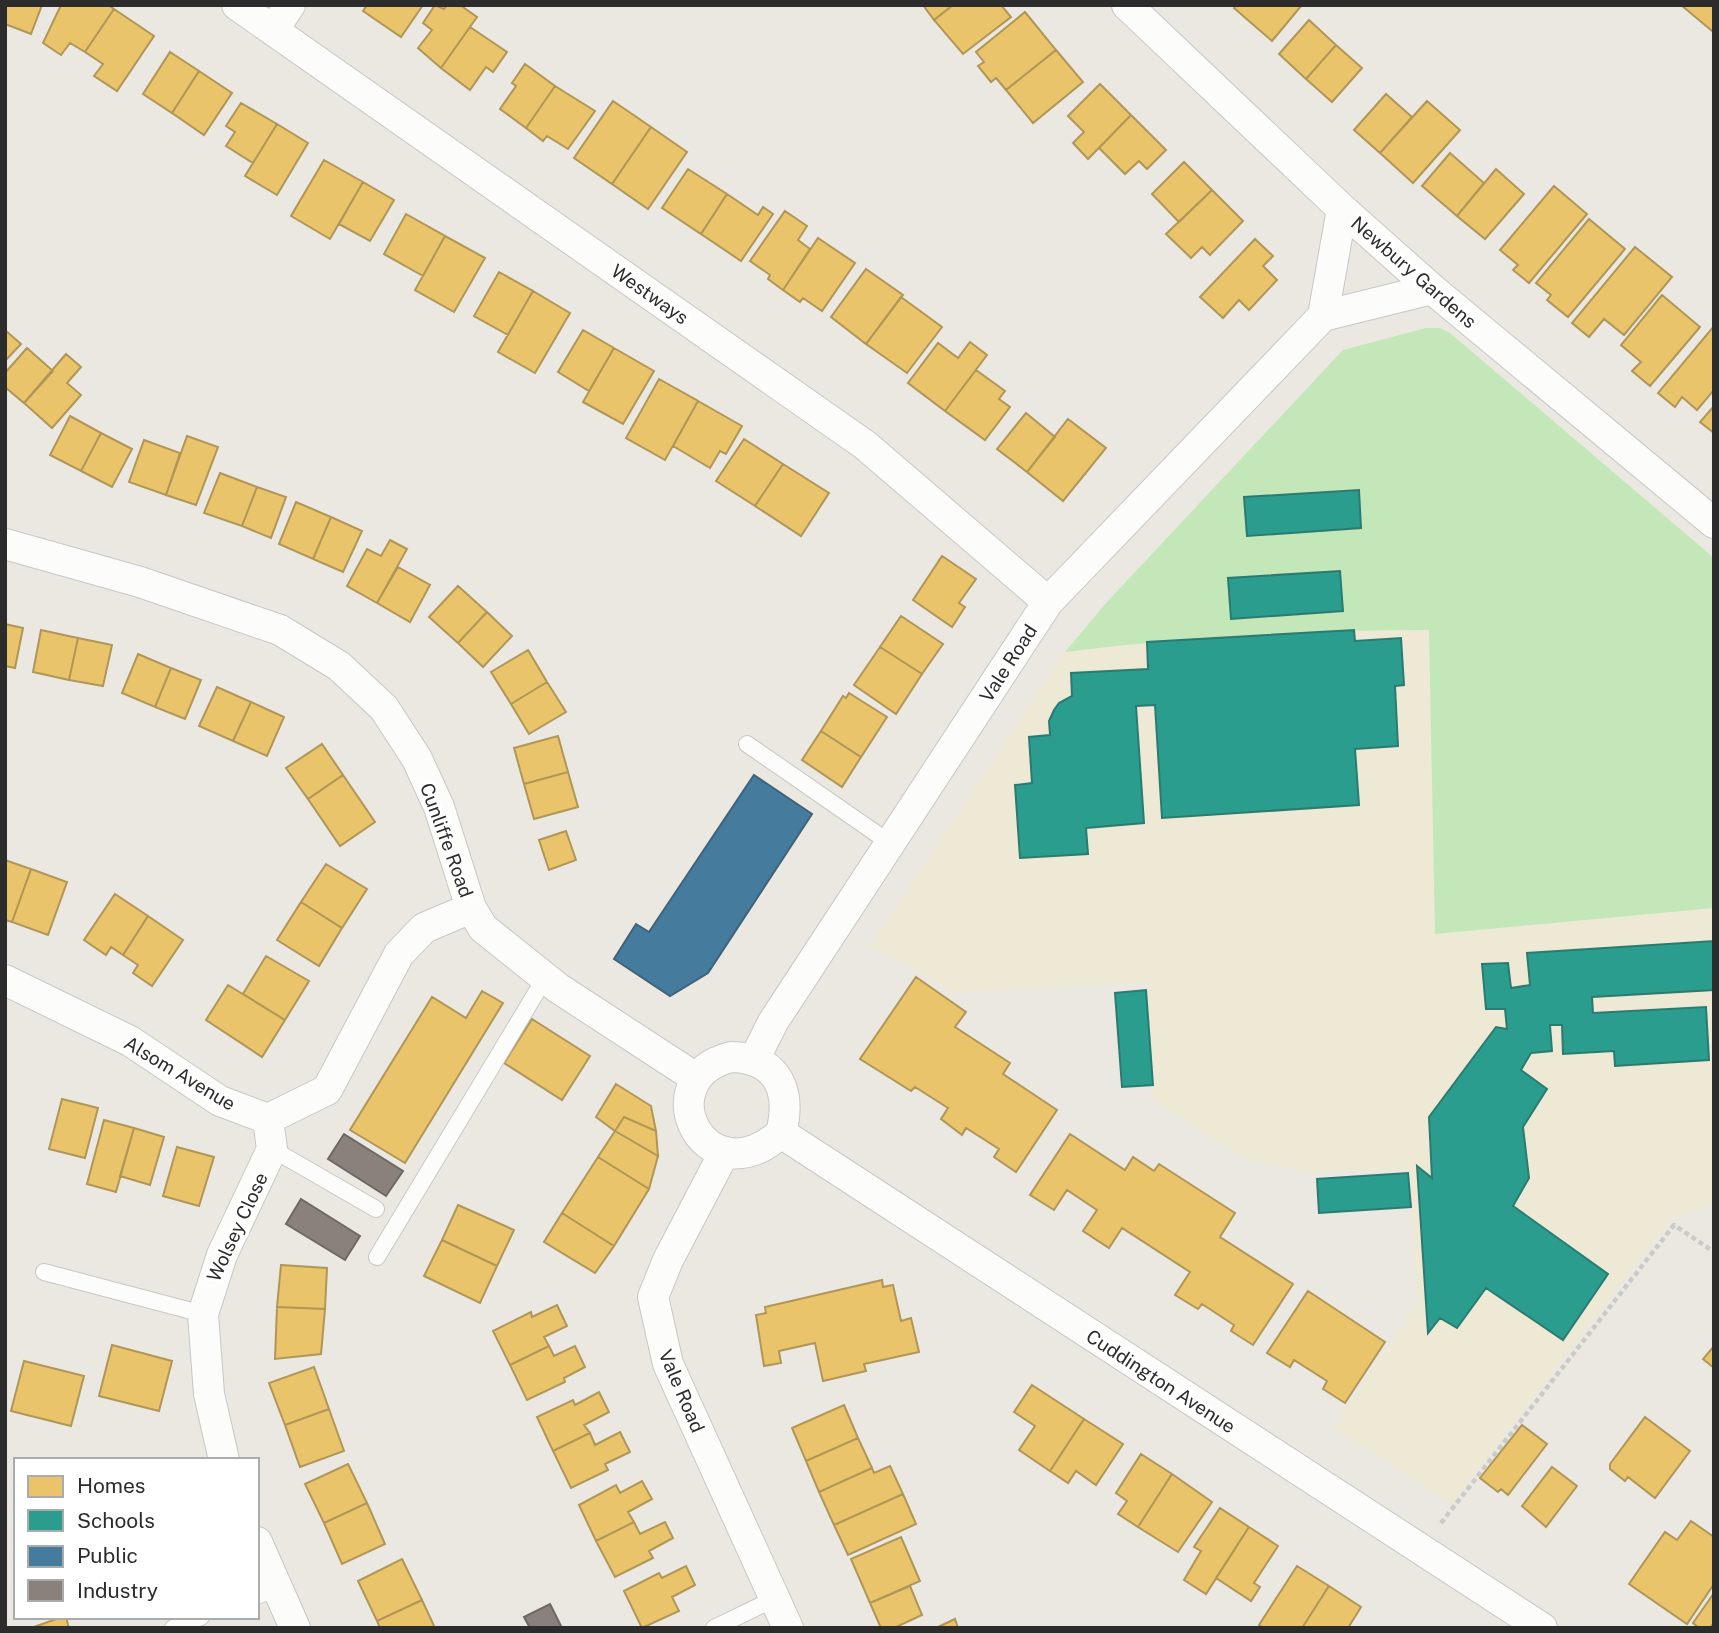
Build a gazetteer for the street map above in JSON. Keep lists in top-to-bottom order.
{
  "streets": {
    "street": [
      "Newbury Gardens",
      "Westways",
      "Vale Road",
      "Cunliffe Road",
      "Alsom Avenue",
      "Wolsey Close",
      "Cuddington Avenue"
    ]
  },
  "crossings": [
    ["Westways", "Vale Road"],
    ["Vale Road", "Cunliffe Road"],
    ["Vale Road", "Cuddington Avenue"],
    ["Cunliffe Road", "Cuddington Avenue"],
    ["Alsom Avenue", "Wolsey Close"]
  ],
  "legend": [
    "Homes",
    "Schools",
    "Public",
    "Industry"
  ]
}
